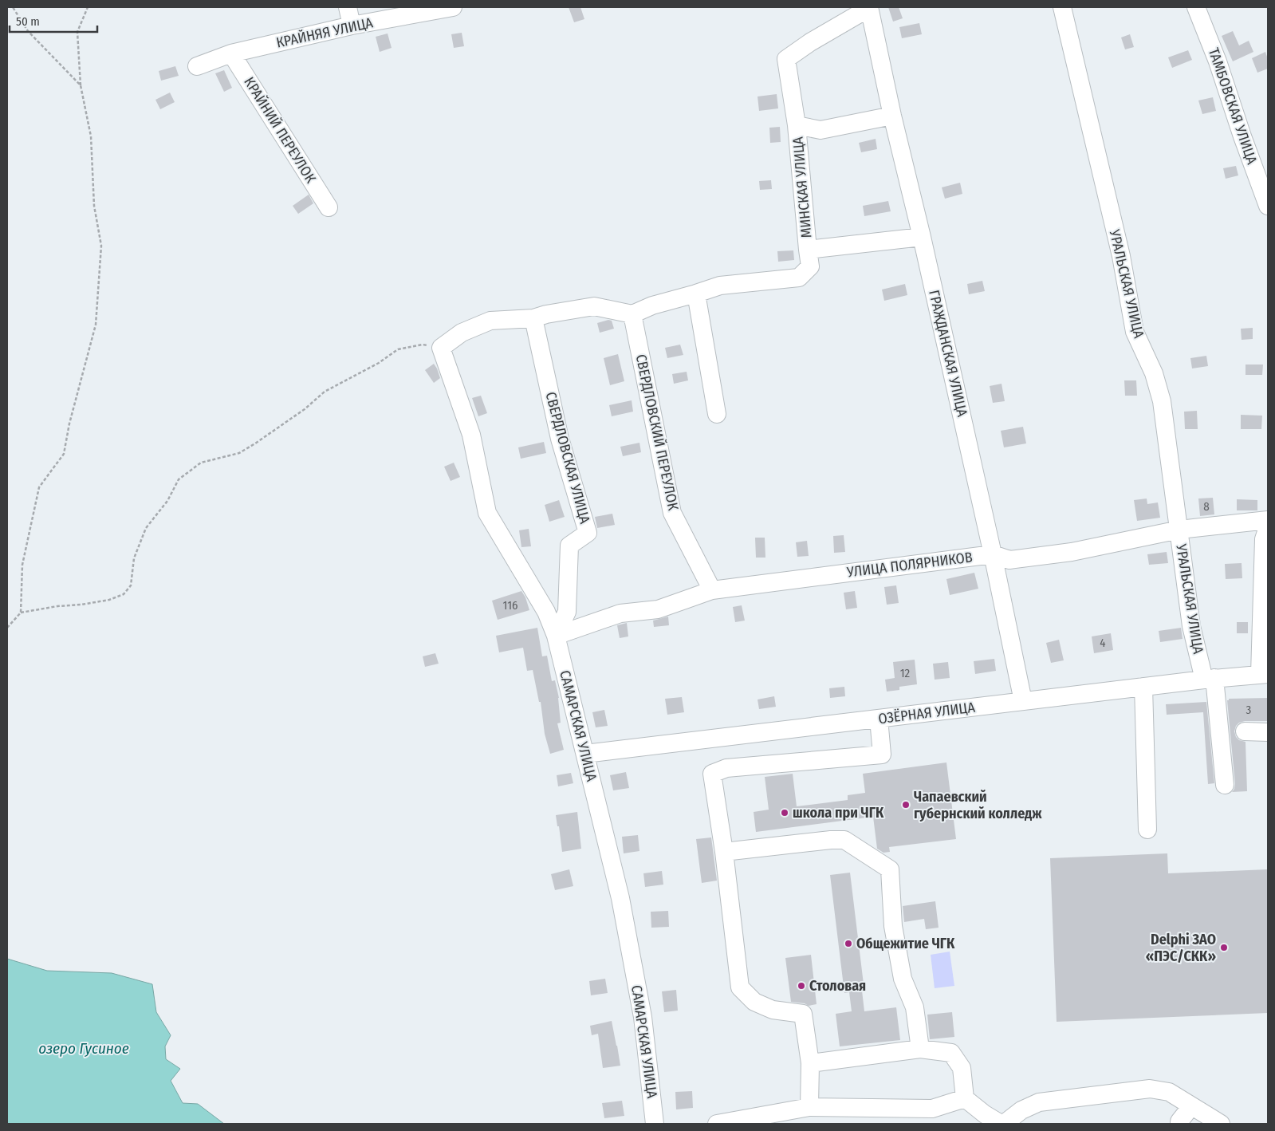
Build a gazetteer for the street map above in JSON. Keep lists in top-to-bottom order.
{
  "streets": {
    "street": [
      "КРАЙНЯЯ УЛИЦА",
      "ТАМБОВСКАЯ УЛИЦА",
      "КРАЙНИЙ ПЕРЕУЛОК",
      "МИНСКАЯ УЛИЦА",
      "УРАЛЬСКАЯ УЛИЦА",
      "ГРАЖДАНСКАЯ УЛИЦА",
      "СВЕРДЛОВСКИЙ ПЕРЕУЛОК",
      "СВЕРДЛОВСКАЯ УЛИЦА",
      "УЛИЦА ПОЛЯРНИКОВ",
      "ОЗЁРНАЯ УЛИЦА",
      "САМАРСКАЯ УЛИЦА"
    ]
  },
  "crossings": [
    ["КРАЙНЯЯ УЛИЦА", "КРАЙНИЙ ПЕРЕУЛОК"],
    ["МИНСКАЯ УЛИЦА", "ГРАЖДАНСКАЯ УЛИЦА"],
    ["УРАЛЬСКАЯ УЛИЦА", "УЛИЦА ПОЛЯРНИКОВ"],
    ["УРАЛЬСКАЯ УЛИЦА", "ОЗЁРНАЯ УЛИЦА"],
    ["ГРАЖДАНСКАЯ УЛИЦА", "УЛИЦА ПОЛЯРНИКОВ"],
    ["ГРАЖДАНСКАЯ УЛИЦА", "ОЗЁРНАЯ УЛИЦА"],
    ["СВЕРДЛОВСКИЙ ПЕРЕУЛОК", "УЛИЦА ПОЛЯРНИКОВ"],
    ["СВЕРДЛОВСКАЯ УЛИЦА", "УЛИЦА ПОЛЯРНИКОВ"],
    ["СВЕРДЛОВСКАЯ УЛИЦА", "САМАРСКАЯ УЛИЦА"],
    ["УЛИЦА ПОЛЯРНИКОВ", "САМАРСКАЯ УЛИЦА"],
    ["ОЗЁРНАЯ УЛИЦА", "САМАРСКАЯ УЛИЦА"]
  ],
  "water": ["озеро Гусиное"],
  "places": [
    "Чапаевский губернский колледж",
    "школа при ЧГК",
    "Общежитие ЧГК",
    "Delphi ЗАО «ПЭС/СКК»",
    "Столовая"
  ],
  "house_numbers": [
    "8",
    "116",
    "4",
    "12",
    "3"
  ],
  "scale_bar": "50 m"
}
